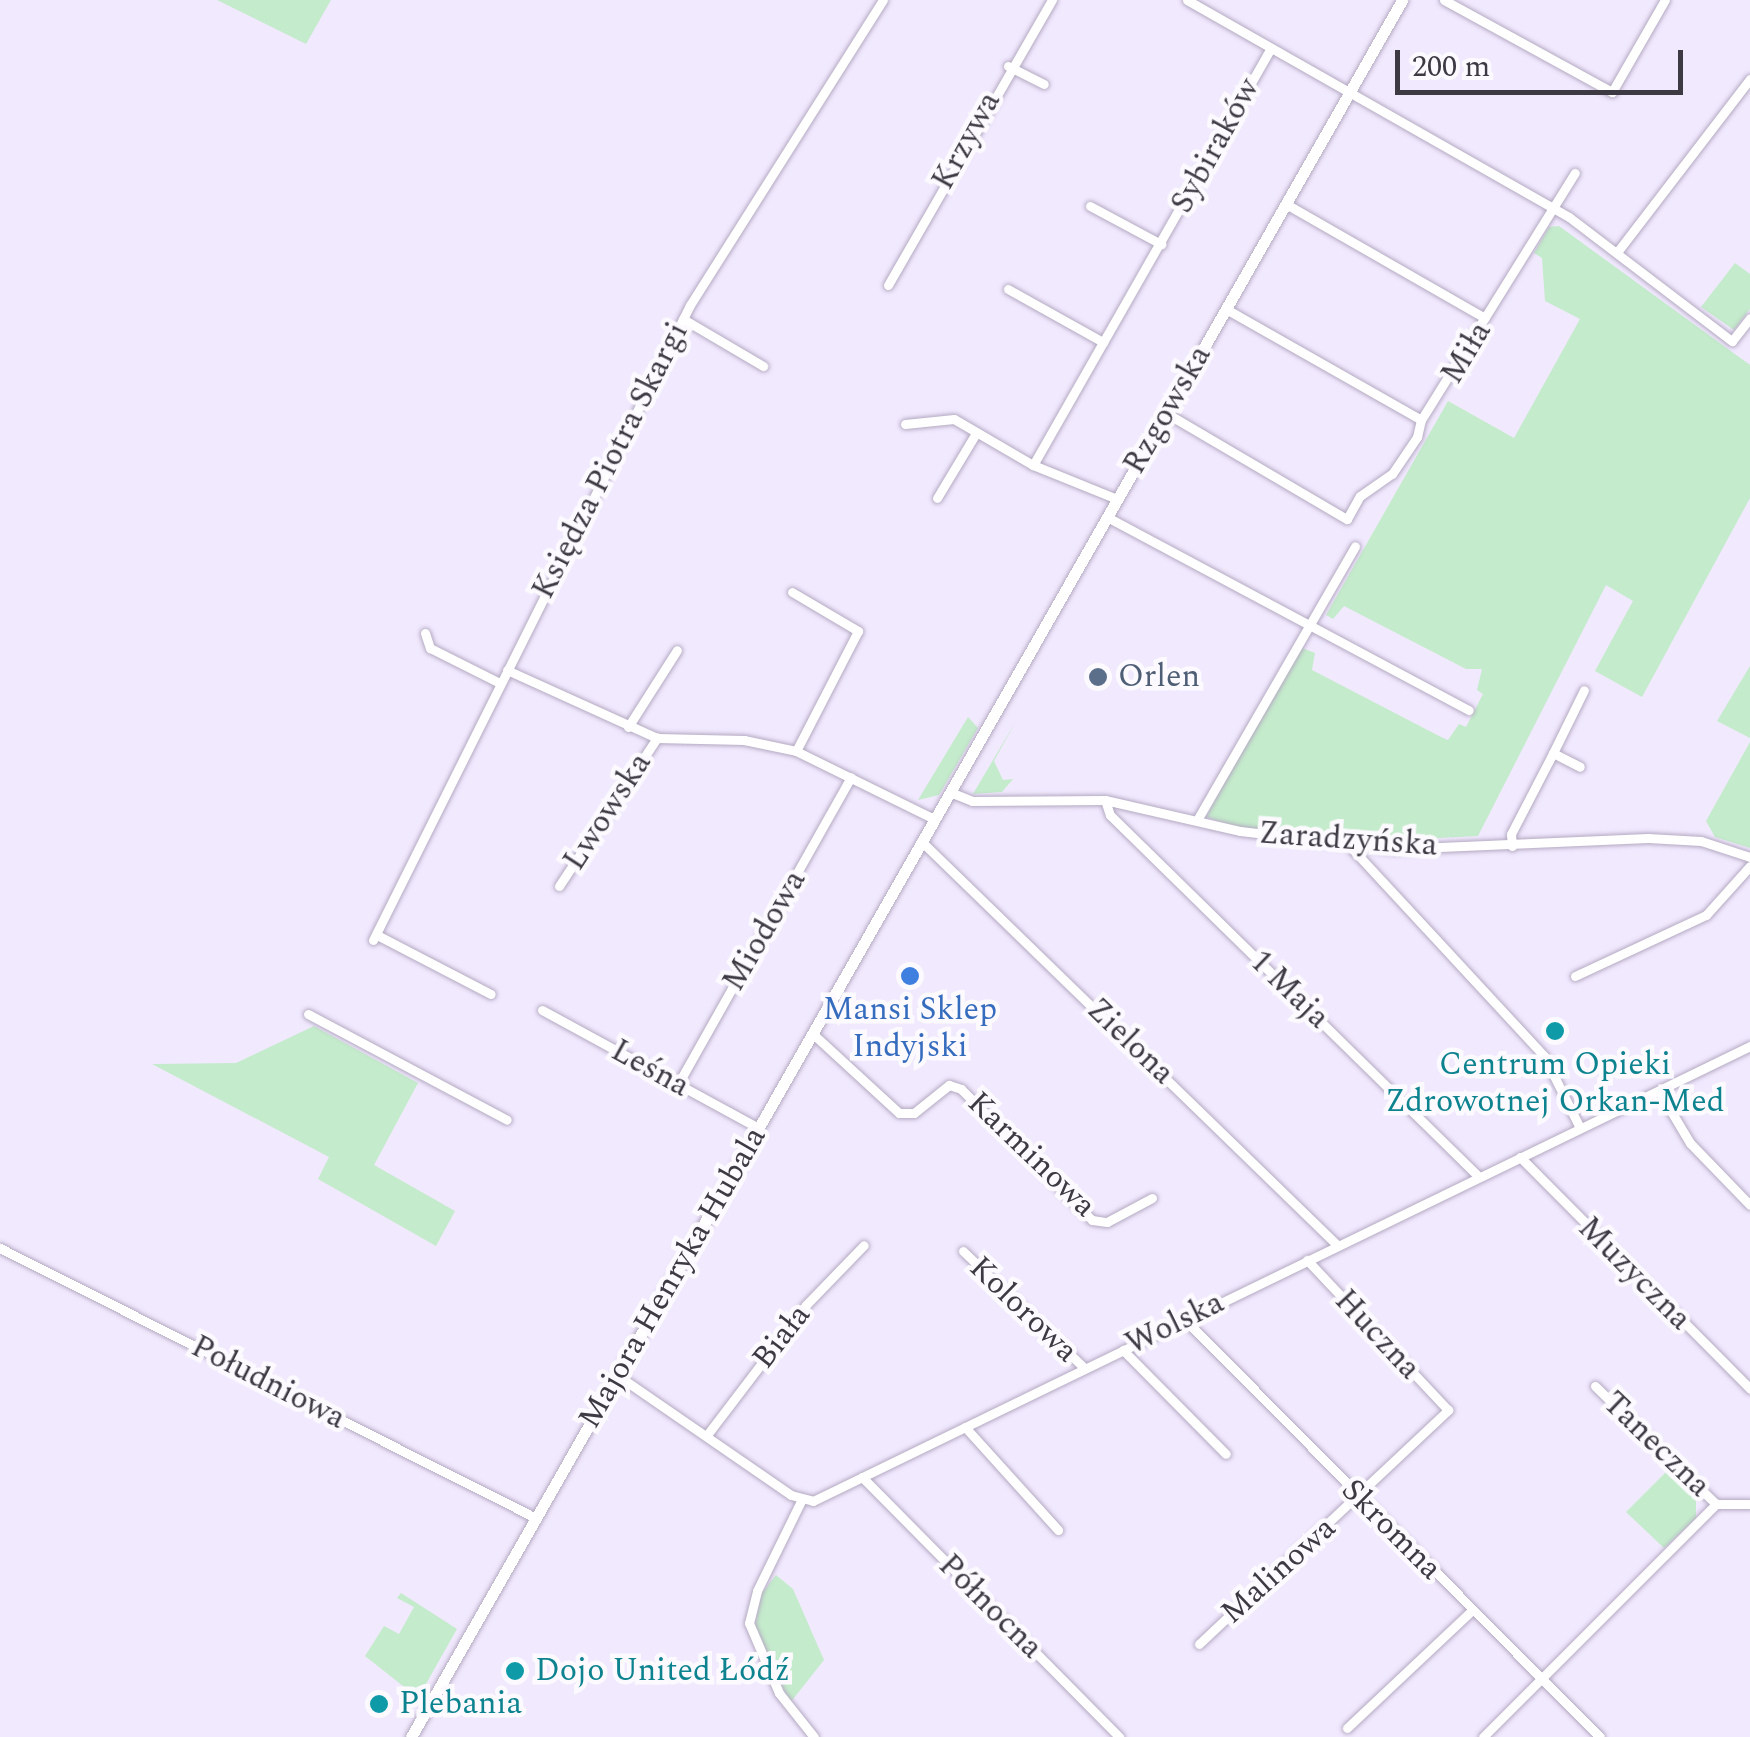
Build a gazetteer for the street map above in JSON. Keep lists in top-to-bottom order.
{
  "streets": {
    "main road": ["Rzgowska", "Majora Henryka Hubala"],
    "street": [
      "Krzywa",
      "Sybiraków",
      "Miła",
      "Księdza Piotra Skargi",
      "Lwowska",
      "Zaradzyńska",
      "Miodowa",
      "1 Maja",
      "Zielona",
      "Leśna",
      "Karminowa",
      "Muzyczna",
      "Kolorowa",
      "Wolska",
      "Huczna",
      "Biała",
      "Południowa",
      "Taneczna",
      "Skromna",
      "Malinowa",
      "Północna"
    ]
  },
  "crossings": [
    ["Miła", "Rzgowska"],
    ["Rzgowska", "Zaradzyńska"],
    ["Rzgowska", "Majora Henryka Hubala"],
    ["Zaradzyńska", "1 Maja"],
    ["Miodowa", "Leśna"],
    ["1 Maja", "Wolska"],
    ["Zielona", "Majora Henryka Hubala"],
    ["Zielona", "Wolska"],
    ["Leśna", "Majora Henryka Hubala"],
    ["Karminowa", "Majora Henryka Hubala"],
    ["Muzyczna", "Wolska"],
    ["Majora Henryka Hubala", "Południowa"],
    ["Kolorowa", "Wolska"],
    ["Wolska", "Huczna"],
    ["Wolska", "Skromna"],
    ["Wolska", "Północna"],
    ["Huczna", "Malinowa"],
    ["Skromna", "Malinowa"]
  ],
  "places": [
    "Orlen",
    "Mansi Sklep Indyjski",
    "Centrum Opieki Zdrowotnej Orkan-Med",
    "Dojo United Łódź",
    "Plebania"
  ],
  "scale_bar": "200 m"
}
